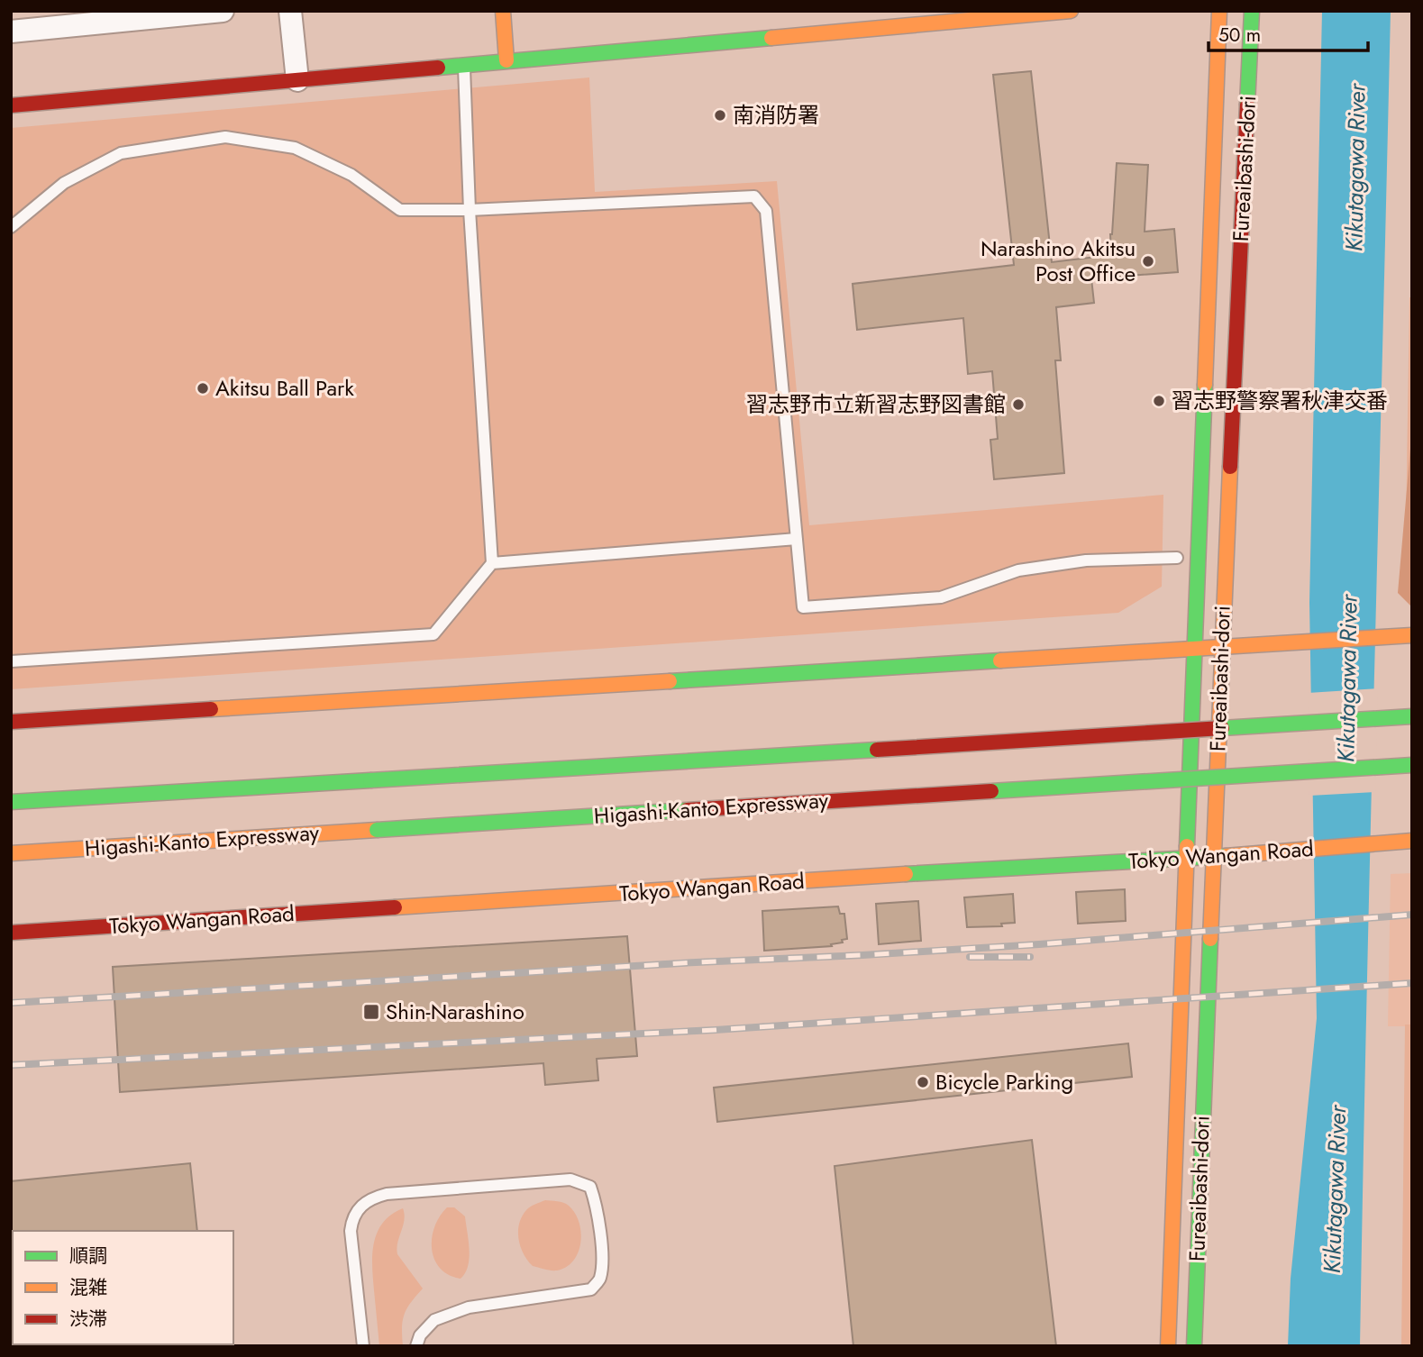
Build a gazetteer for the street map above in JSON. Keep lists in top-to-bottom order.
{
  "streets": {
    "main road": ["Fureaibashi-dori", "Higashi-Kanto Expressway", "Tokyo Wangan Road"]
  },
  "crossings": [
    ["Fureaibashi-dori", "Tokyo Wangan Road"]
  ],
  "water": ["Kikutagawa River"],
  "places": {
    "other": [
      "南消防署",
      "Narashino Akitsu Post Office",
      "Akitsu Ball Park",
      "習志野警察署秋津交番",
      "習志野市立新習志野図書館",
      "Bicycle Parking"
    ],
    "transit": ["Shin-Narashino"]
  },
  "legend": ["順調", "混雑", "渋滞"],
  "scale_bar": "50 m"
}
